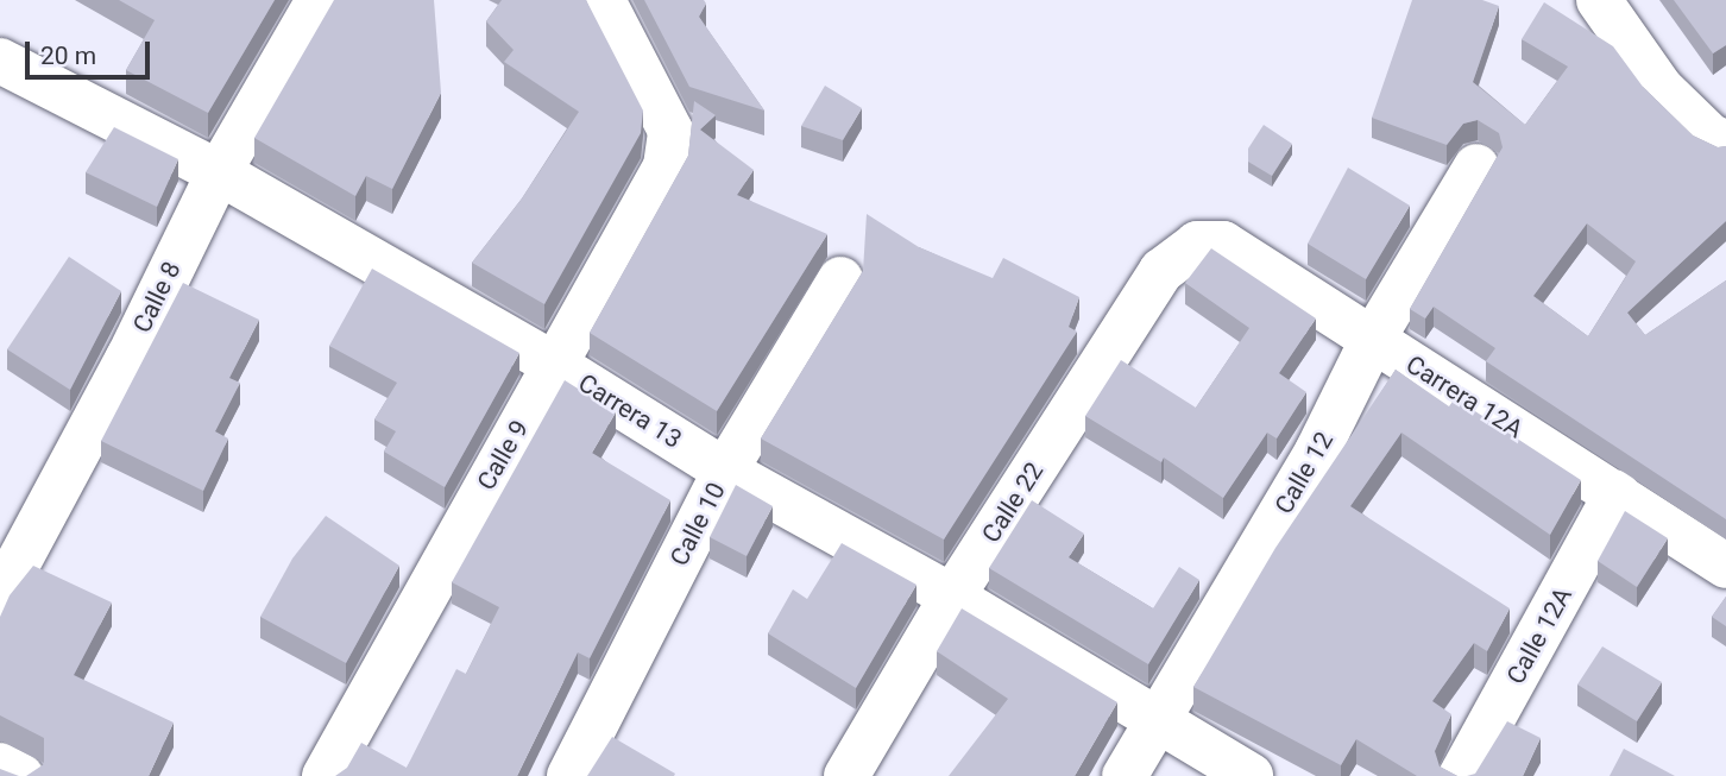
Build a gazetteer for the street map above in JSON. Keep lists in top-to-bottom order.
{
  "streets": {
    "street": [
      "Calle 8",
      "Carrera 12A",
      "Carrera 13",
      "Calle 9",
      "Calle 12",
      "Calle 22",
      "Calle 10",
      "Calle 12A"
    ]
  },
  "crossings": [
    ["Calle 8", "Carrera 13"],
    ["Carrera 12A", "Calle 12"],
    ["Carrera 12A", "Calle 22"],
    ["Carrera 12A", "Calle 12A"],
    ["Carrera 13", "Calle 9"],
    ["Carrera 13", "Calle 12"],
    ["Carrera 13", "Calle 22"],
    ["Carrera 13", "Calle 10"]
  ],
  "scale_bar": "20 m"
}
